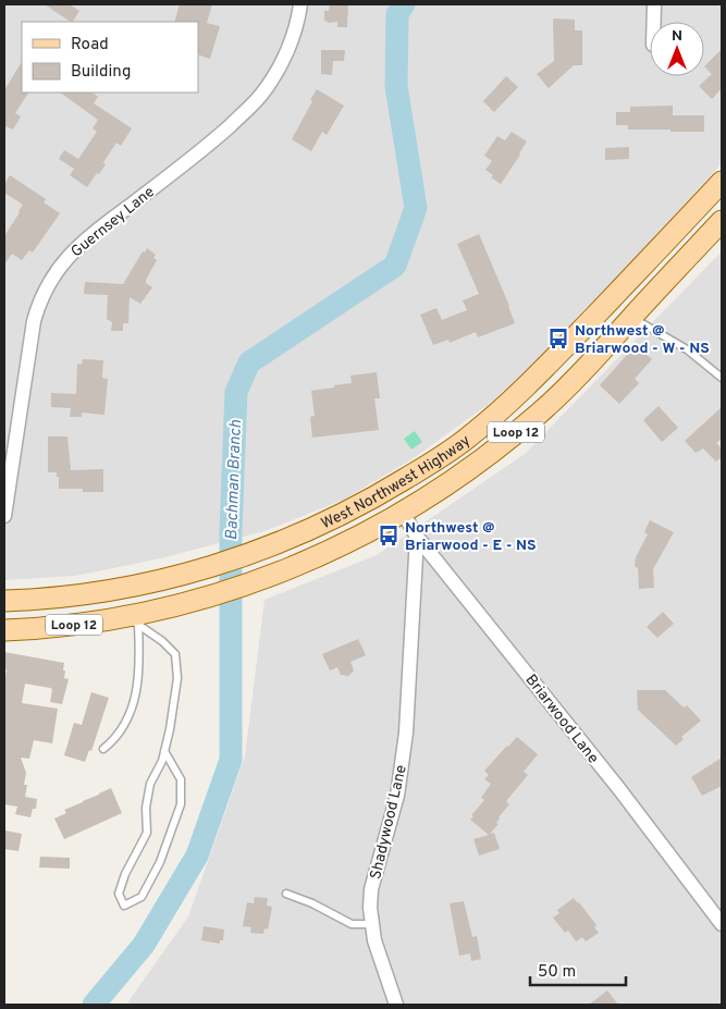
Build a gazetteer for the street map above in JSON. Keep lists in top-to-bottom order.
{
  "streets": {
    "main road": ["Loop 12", "West Northwest Highway"],
    "street": ["Guernsey Lane", "Briarwood Lane", "Shadywood Lane"]
  },
  "crossings": [
    ["West Northwest Highway", "Briarwood Lane"],
    ["Briarwood Lane", "Shadywood Lane"]
  ],
  "water": ["Bachman Branch"],
  "places": {
    "bus stop": ["Northwest @ Briarwood - W - NS", "Northwest @ Briarwood - E - NS"]
  },
  "legend": ["Road", "Building"],
  "scale_bar": "50 m",
  "north": "top"
}
